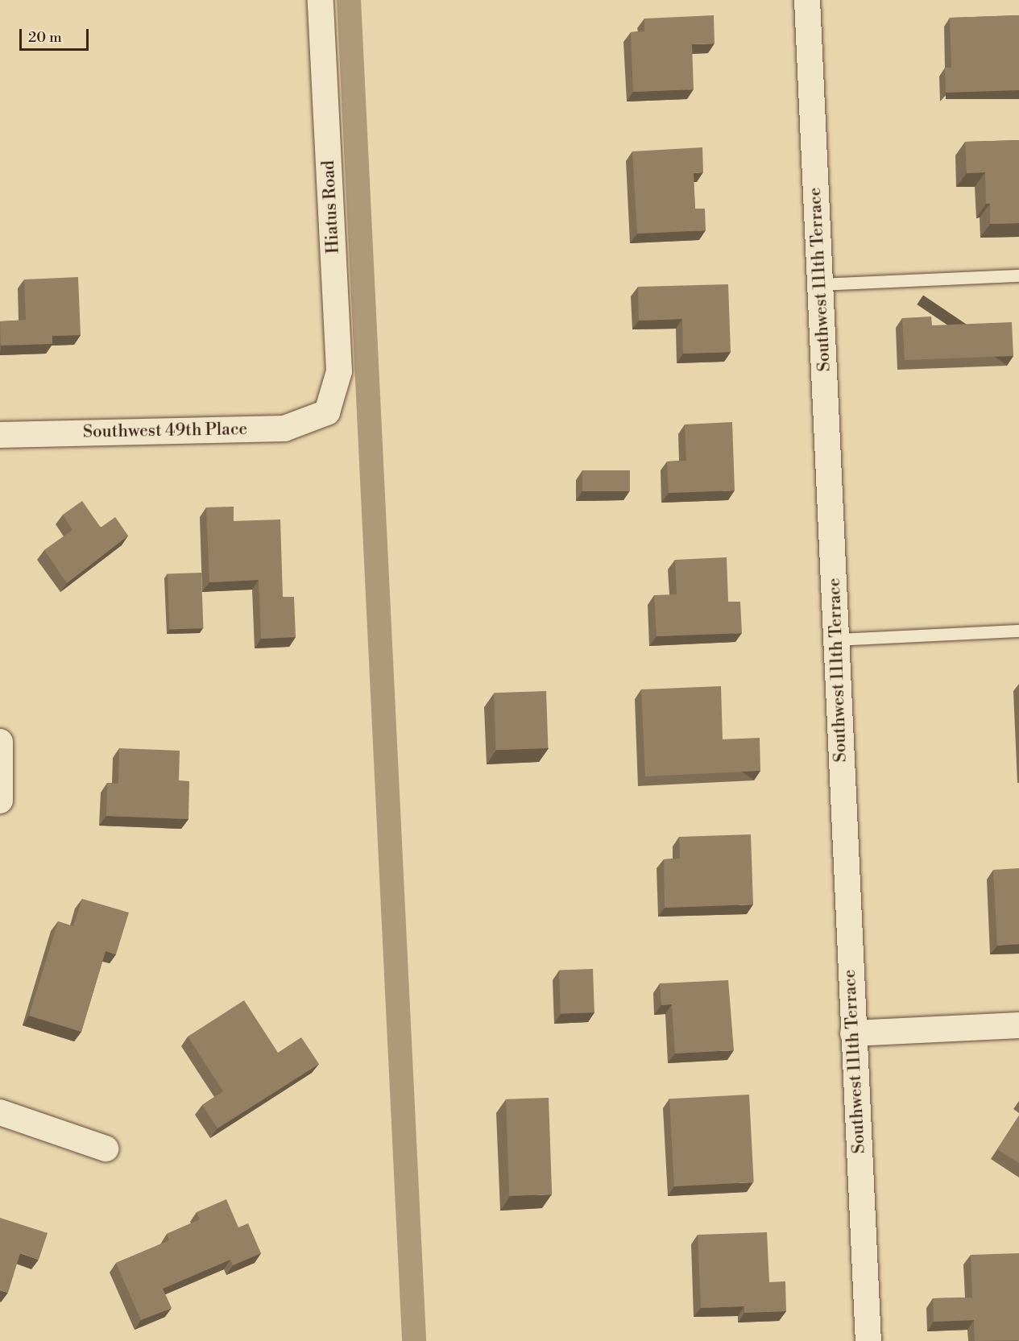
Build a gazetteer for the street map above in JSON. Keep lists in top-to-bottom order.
{
  "streets": {
    "street": ["Hiatus Road", "Southwest 111th Terrace", "Southwest 49th Place"]
  },
  "crossings": [
    ["Hiatus Road", "Southwest 49th Place"]
  ],
  "scale_bar": "20 m"
}
